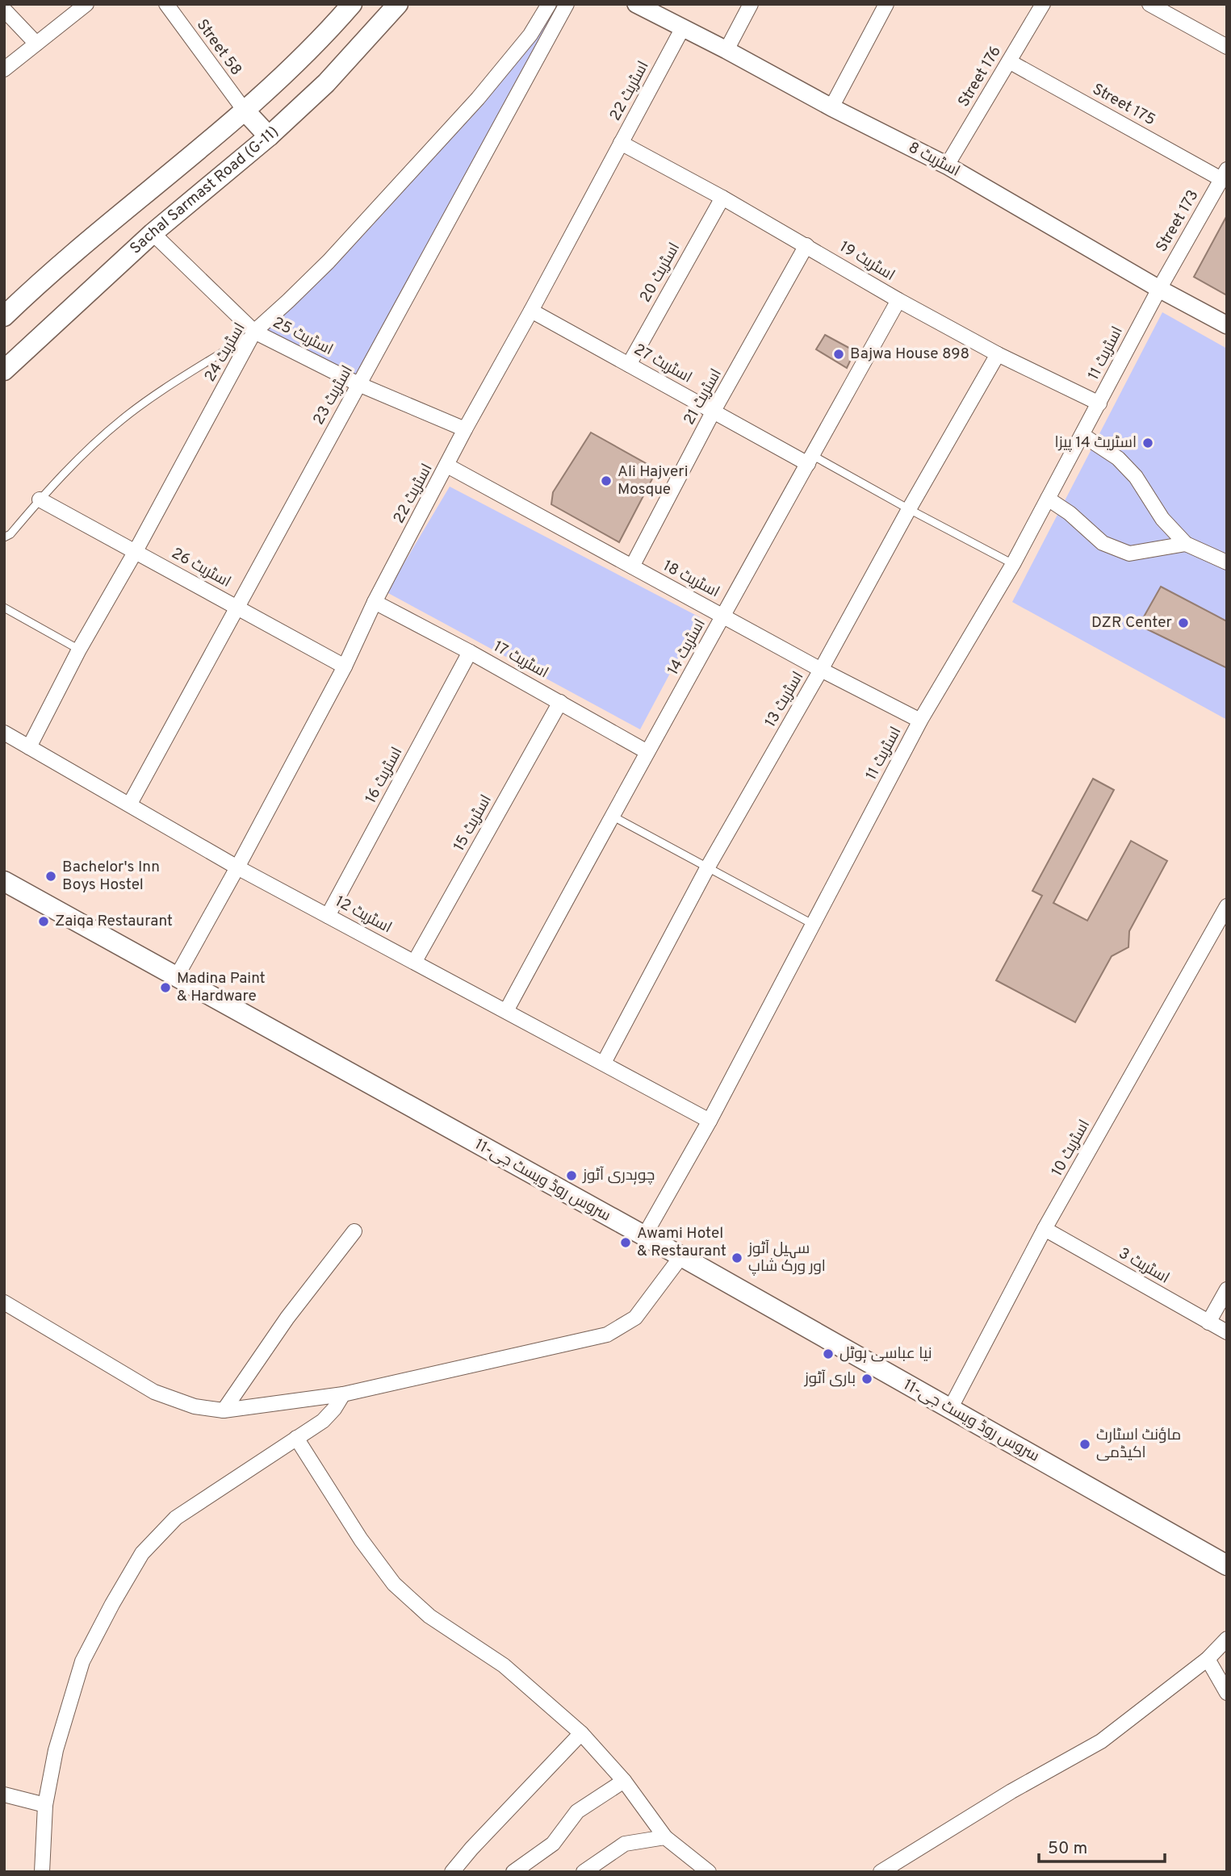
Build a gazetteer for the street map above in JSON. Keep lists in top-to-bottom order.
{
  "streets": {
    "main road": ["Sachal Sarmast Road (G-11)", "سروس روڈ ویسٹ جی-11"],
    "street": [
      "Street 58",
      "Street 176",
      "اسٹریٹ 22",
      "Street 175",
      "اسٹریٹ 8",
      "Street 173",
      "اسٹریٹ 19",
      "اسٹریٹ 20",
      "اسٹریٹ 25",
      "اسٹریٹ 24",
      "اسٹریٹ 11",
      "اسٹریٹ 27",
      "اسٹریٹ 23",
      "اسٹریٹ 21",
      "اسٹریٹ 26",
      "اسٹریٹ 18",
      "اسٹریٹ 14",
      "اسٹریٹ 17",
      "اسٹریٹ 13",
      "اسٹریٹ 16",
      "اسٹریٹ 15",
      "اسٹریٹ 12",
      "اسٹریٹ 10",
      "اسٹریٹ 3"
    ]
  },
  "crossings": [
    ["Street 176", "Street 175"],
    ["Street 176", "اسٹریٹ 8"],
    ["اسٹریٹ 22", "اسٹریٹ 8"],
    ["اسٹریٹ 22", "اسٹریٹ 19"],
    ["اسٹریٹ 22", "اسٹریٹ 25"],
    ["اسٹریٹ 22", "اسٹریٹ 27"],
    ["اسٹریٹ 22", "اسٹریٹ 26"],
    ["اسٹریٹ 22", "اسٹریٹ 18"],
    ["اسٹریٹ 22", "اسٹریٹ 17"],
    ["اسٹریٹ 22", "اسٹریٹ 12"],
    ["اسٹریٹ 22", "سروس روڈ ویسٹ جی-11"],
    ["Street 175", "Street 173"],
    ["اسٹریٹ 8", "Street 173"],
    ["اسٹریٹ 8", "اسٹریٹ 11"],
    ["Sachal Sarmast Road (G-11)", "اسٹریٹ 25"],
    ["Street 173", "اسٹریٹ 11"],
    ["اسٹریٹ 19", "اسٹریٹ 20"],
    ["اسٹریٹ 19", "اسٹریٹ 11"],
    ["اسٹریٹ 19", "اسٹریٹ 21"],
    ["اسٹریٹ 19", "اسٹریٹ 14"],
    ["اسٹریٹ 19", "اسٹریٹ 13"],
    ["اسٹریٹ 20", "اسٹریٹ 27"],
    ["اسٹریٹ 25", "اسٹریٹ 24"],
    ["اسٹریٹ 25", "اسٹریٹ 23"],
    ["اسٹریٹ 24", "اسٹریٹ 26"],
    ["اسٹریٹ 24", "اسٹریٹ 12"],
    ["اسٹریٹ 11", "اسٹریٹ 18"],
    ["اسٹریٹ 11", "اسٹریٹ 12"],
    ["اسٹریٹ 11", "سروس روڈ ویسٹ جی-11"],
    ["اسٹریٹ 27", "اسٹریٹ 21"],
    ["اسٹریٹ 27", "اسٹریٹ 14"],
    ["اسٹریٹ 23", "اسٹریٹ 26"],
    ["اسٹریٹ 23", "اسٹریٹ 12"],
    ["اسٹریٹ 21", "اسٹریٹ 18"],
    ["اسٹریٹ 18", "اسٹریٹ 14"],
    ["اسٹریٹ 18", "اسٹریٹ 13"],
    ["اسٹریٹ 14", "اسٹریٹ 17"],
    ["اسٹریٹ 14", "اسٹریٹ 12"],
    ["اسٹریٹ 17", "اسٹریٹ 16"],
    ["اسٹریٹ 17", "اسٹریٹ 15"],
    ["اسٹریٹ 13", "اسٹریٹ 12"],
    ["اسٹریٹ 16", "اسٹریٹ 12"],
    ["اسٹریٹ 15", "اسٹریٹ 12"],
    ["اسٹریٹ 10", "سروس روڈ ویسٹ جی-11"],
    ["اسٹریٹ 10", "اسٹریٹ 3"]
  ],
  "places": [
    "Bajwa House 898",
    "اسٹریٹ 14 پیزا",
    "Ali Hajveri Mosque",
    "DZR Center",
    "Bachelor's Inn Boys Hostel",
    "Zaiqa Restaurant",
    "Madina Paint & Hardware",
    "چوہدری آٹوز",
    "Awami Hotel & Restaurant",
    "سہیل آٹوز اور ورک شاپ",
    "نیا عباسی ہوٹل",
    "باری آٹوز",
    "ماؤنٹ اسٹارٹ اکیڈمی"
  ],
  "scale_bar": "50 m"
}
